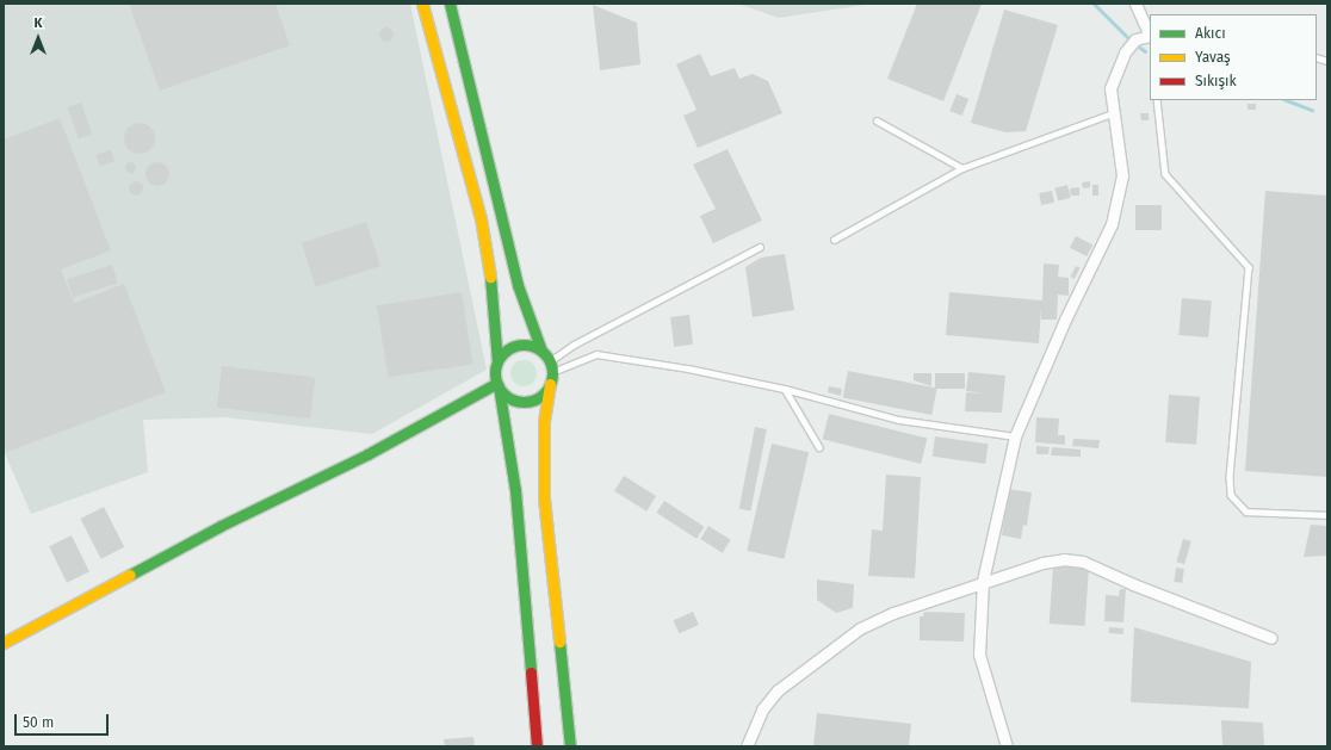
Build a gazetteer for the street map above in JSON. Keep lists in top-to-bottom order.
{
  "legend": ["Akıcı", "Yavaş", "Sıkışık"],
  "scale_bar": "50 m",
  "north": "top"
}
